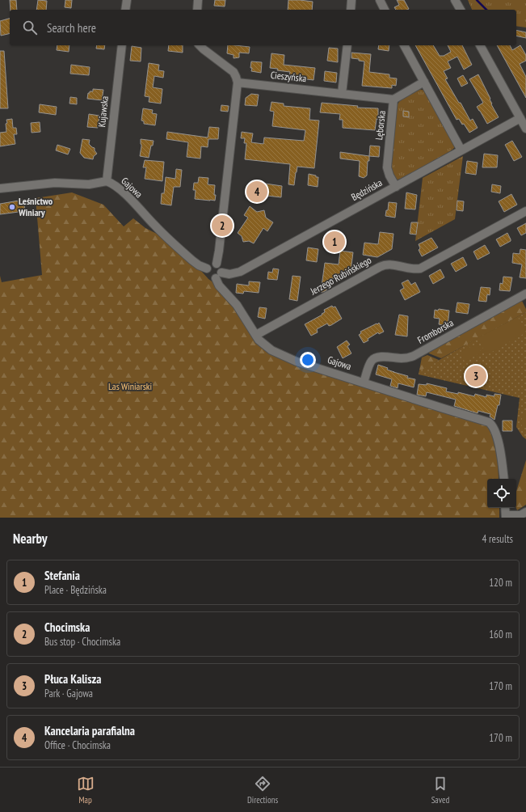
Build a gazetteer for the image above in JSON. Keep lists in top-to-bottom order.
{
  "streets": {
    "street": [
      "Cieszyńska",
      "Kujawska",
      "Lęborska",
      "Gajowa",
      "Będzińska",
      "Jerzego Rubińskiego",
      "Fromborska"
    ]
  },
  "crossings": [
    ["Cieszyńska", "Lęborska"],
    ["Kujawska", "Gajowa"],
    ["Lęborska", "Będzińska"],
    ["Gajowa", "Będzińska"],
    ["Gajowa", "Jerzego Rubińskiego"],
    ["Gajowa", "Fromborska"]
  ],
  "parks": ["Las Winiarski"],
  "places": ["Leśnictwo Winiary"],
  "page": {
    "search": "Search here",
    "pins": [
      "4",
      "2",
      "1",
      "3"
    ],
    "heading": ["Nearby", "4 results"],
    "list": [
      {
        "mark": "1",
        "name": "Stefania",
        "note": "Place · Będzińska",
        "value": "120 m"
      },
      {
        "mark": "2",
        "name": "Chocimska",
        "note": "Bus stop · Chocimska",
        "value": "160 m"
      },
      {
        "mark": "3",
        "name": "Płuca Kalisza",
        "note": "Park · Gajowa",
        "value": "170 m"
      },
      {
        "mark": "4",
        "name": "Kancelaria parafialna",
        "note": "Office · Chocimska",
        "value": "170 m"
      }
    ],
    "nav": ["Map", "Directions", "Saved"]
  }
}
